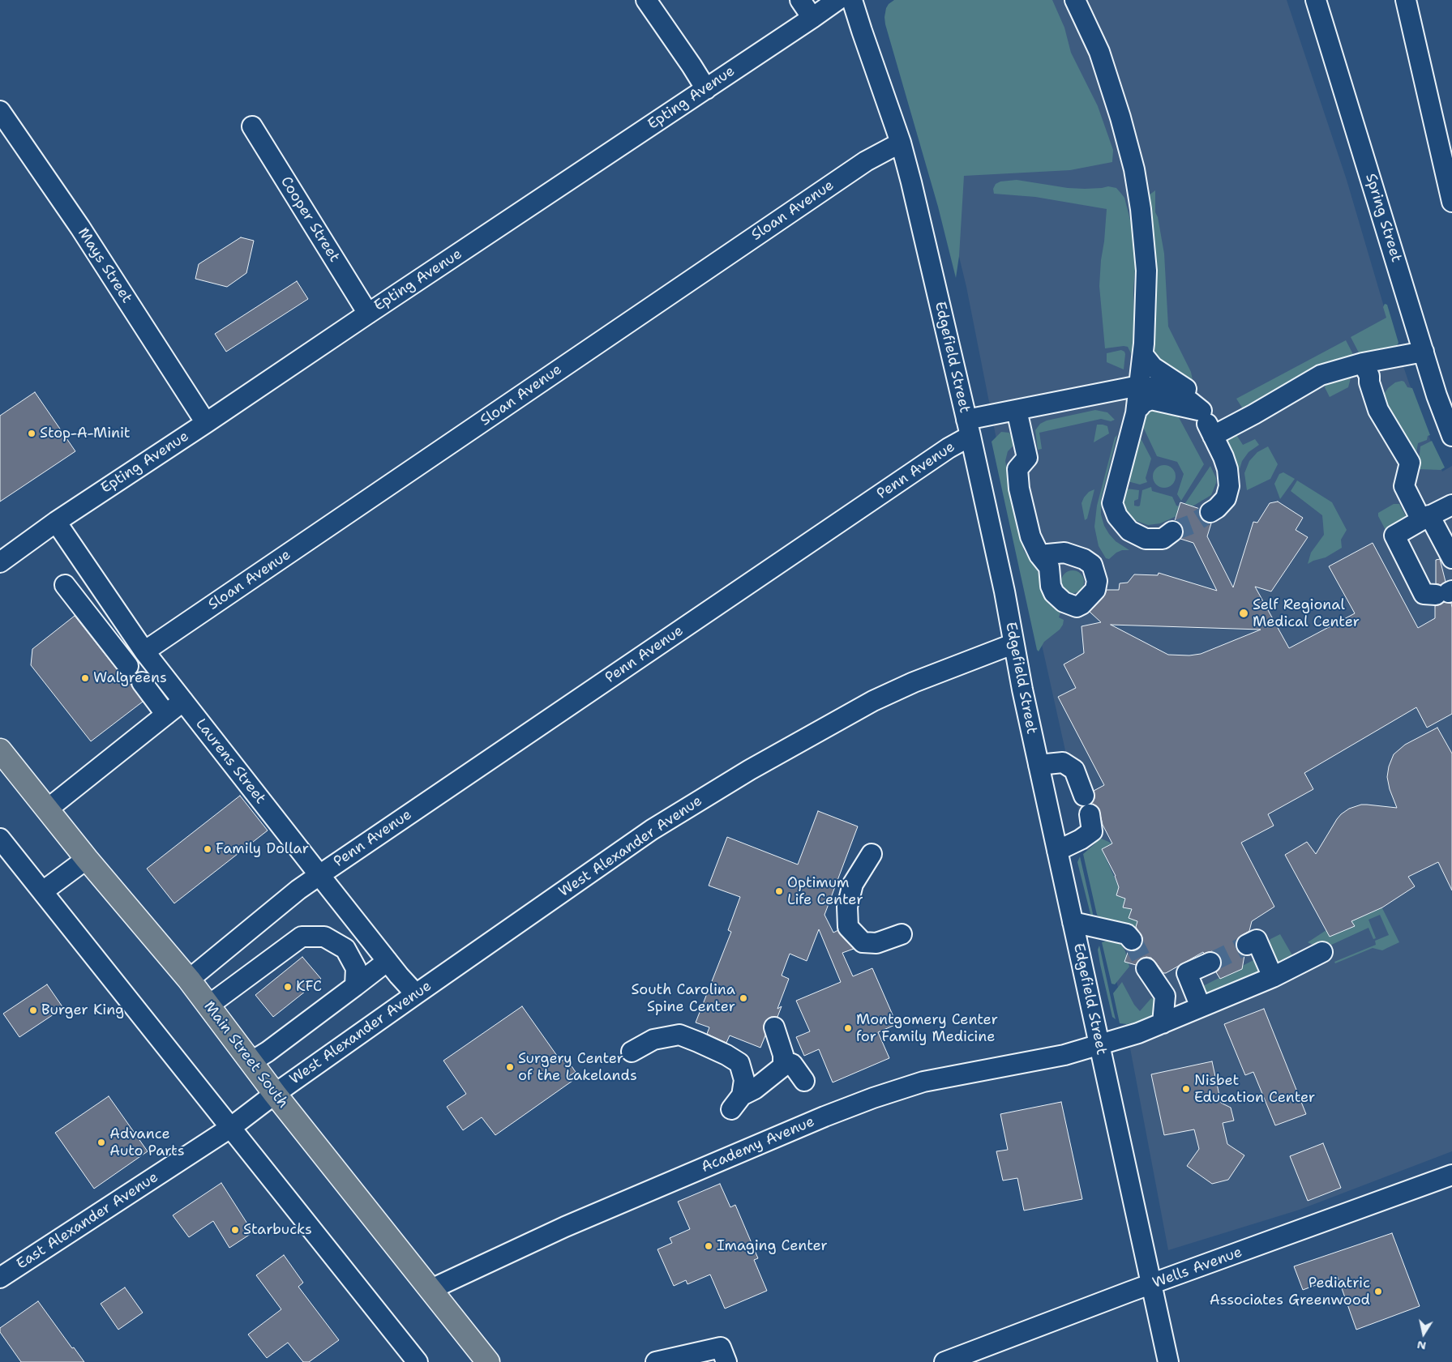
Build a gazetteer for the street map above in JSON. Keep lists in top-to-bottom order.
{
  "streets": {
    "main road": ["Main Street South"],
    "street": [
      "Epting Avenue",
      "Sloan Avenue",
      "Spring Street",
      "Cooper Street",
      "Mays Street",
      "Edgefield Street",
      "Penn Avenue",
      "Laurens Street",
      "West Alexander Avenue",
      "Academy Avenue",
      "East Alexander Avenue",
      "Wells Avenue"
    ]
  },
  "crossings": [
    ["Epting Avenue", "Cooper Street"],
    ["Epting Avenue", "Mays Street"],
    ["Epting Avenue", "Laurens Street"],
    ["Sloan Avenue", "Edgefield Street"],
    ["Sloan Avenue", "Laurens Street"],
    ["Edgefield Street", "Penn Avenue"],
    ["Edgefield Street", "West Alexander Avenue"],
    ["Edgefield Street", "Academy Avenue"],
    ["Edgefield Street", "Wells Avenue"],
    ["Penn Avenue", "Laurens Street"],
    ["Penn Avenue", "Main Street South"],
    ["Laurens Street", "West Alexander Avenue"],
    ["West Alexander Avenue", "Main Street South"],
    ["West Alexander Avenue", "East Alexander Avenue"],
    ["Main Street South", "Academy Avenue"],
    ["Main Street South", "East Alexander Avenue"]
  ],
  "places": [
    "Stop-A-Minit",
    "Self Regional Medical Center",
    "Walgreens",
    "Family Dollar",
    "Optimum Life Center",
    "KFC",
    "South Carolina Spine Center",
    "Burger King",
    "Montgomery Center for Family Medicine",
    "Surgery Center of the Lakelands",
    "Nisbet Education Center",
    "Advance Auto Parts",
    "Starbucks",
    "Imaging Center",
    "Pediatric Associates Greenwood"
  ],
  "north": "bottom"
}
